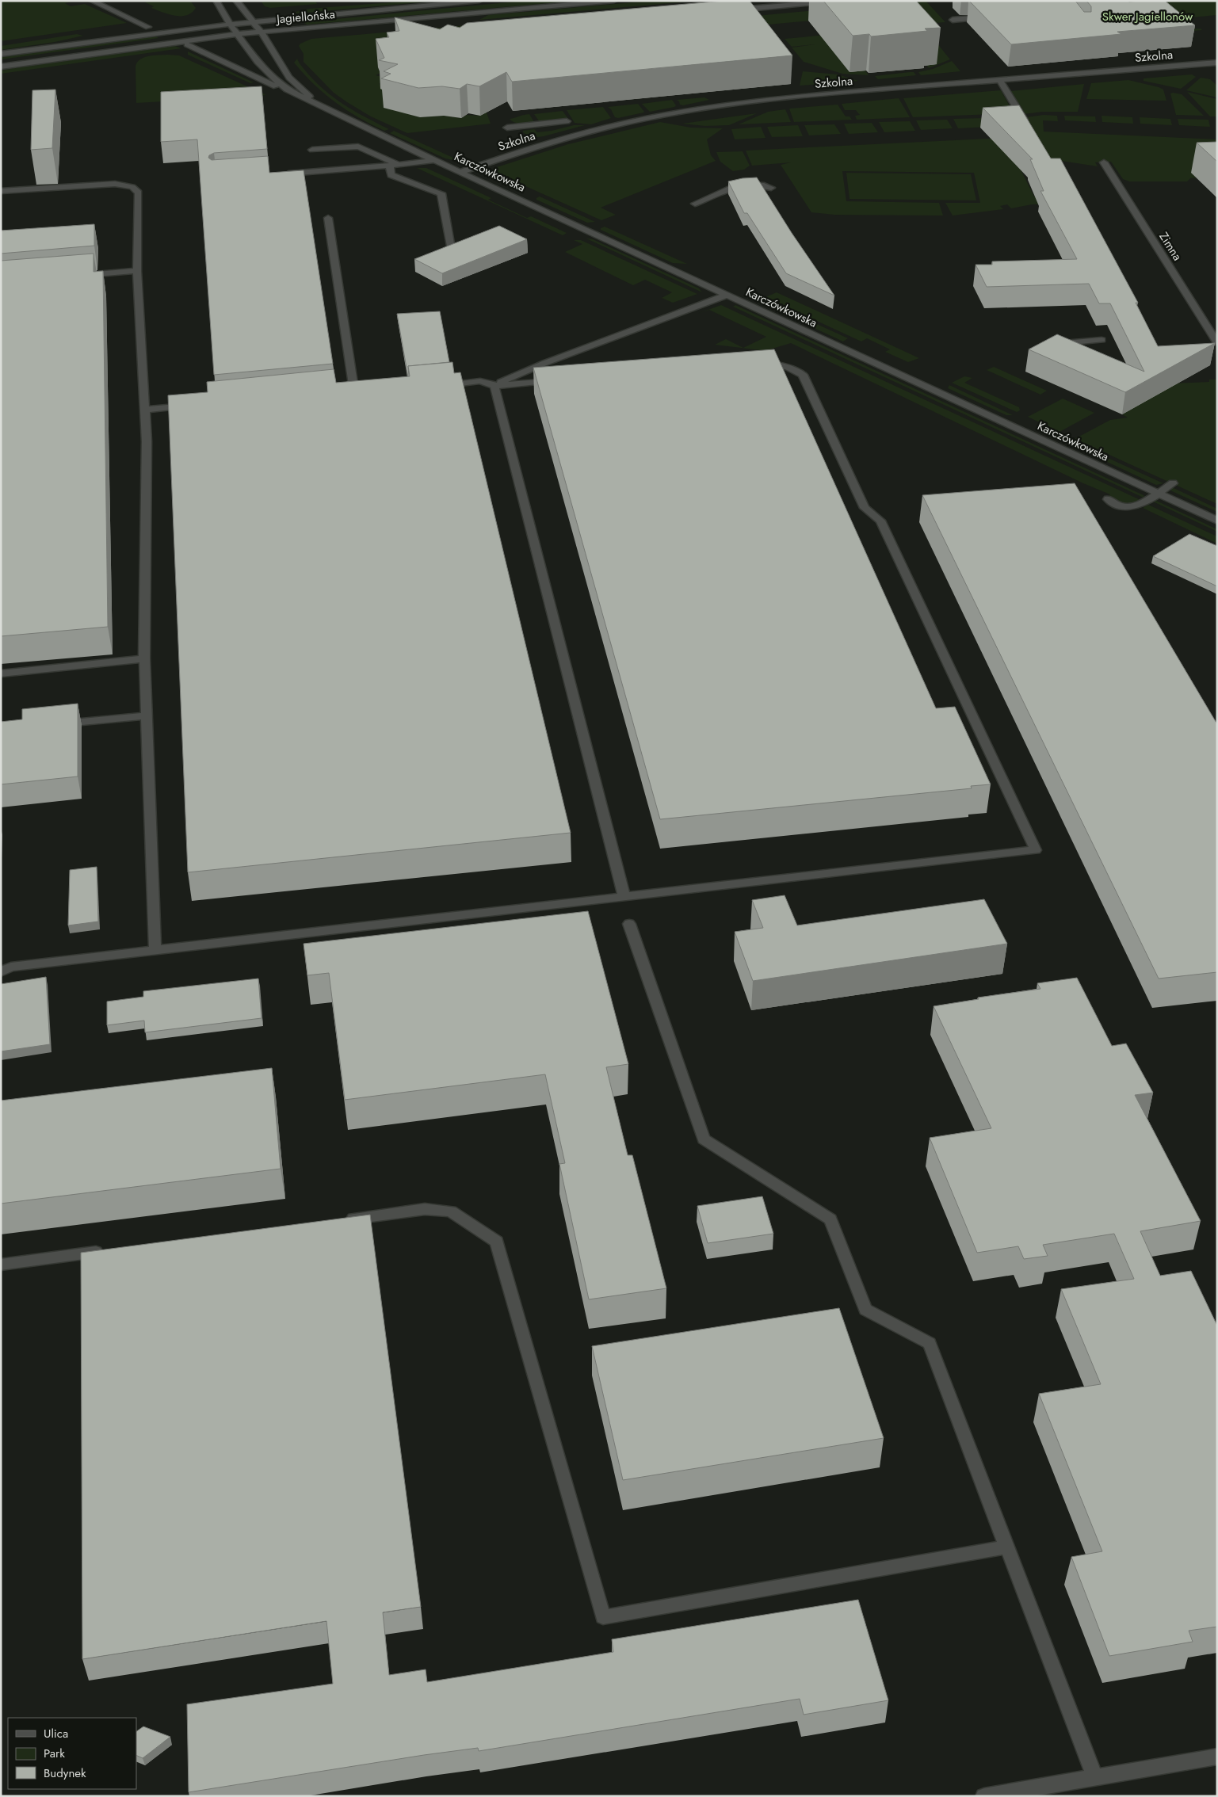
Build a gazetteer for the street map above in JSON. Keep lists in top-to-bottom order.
{
  "streets": {
    "street": [
      "Jagiellońska",
      "Szkolna",
      "Karczówkowska",
      "Zimna"
    ]
  },
  "crossings": [
    ["Jagiellońska", "Karczówkowska"],
    ["Szkolna", "Karczówkowska"]
  ],
  "parks": ["Skwer Jagiellonów"],
  "legend": ["Ulica", "Park", "Budynek"]
}
